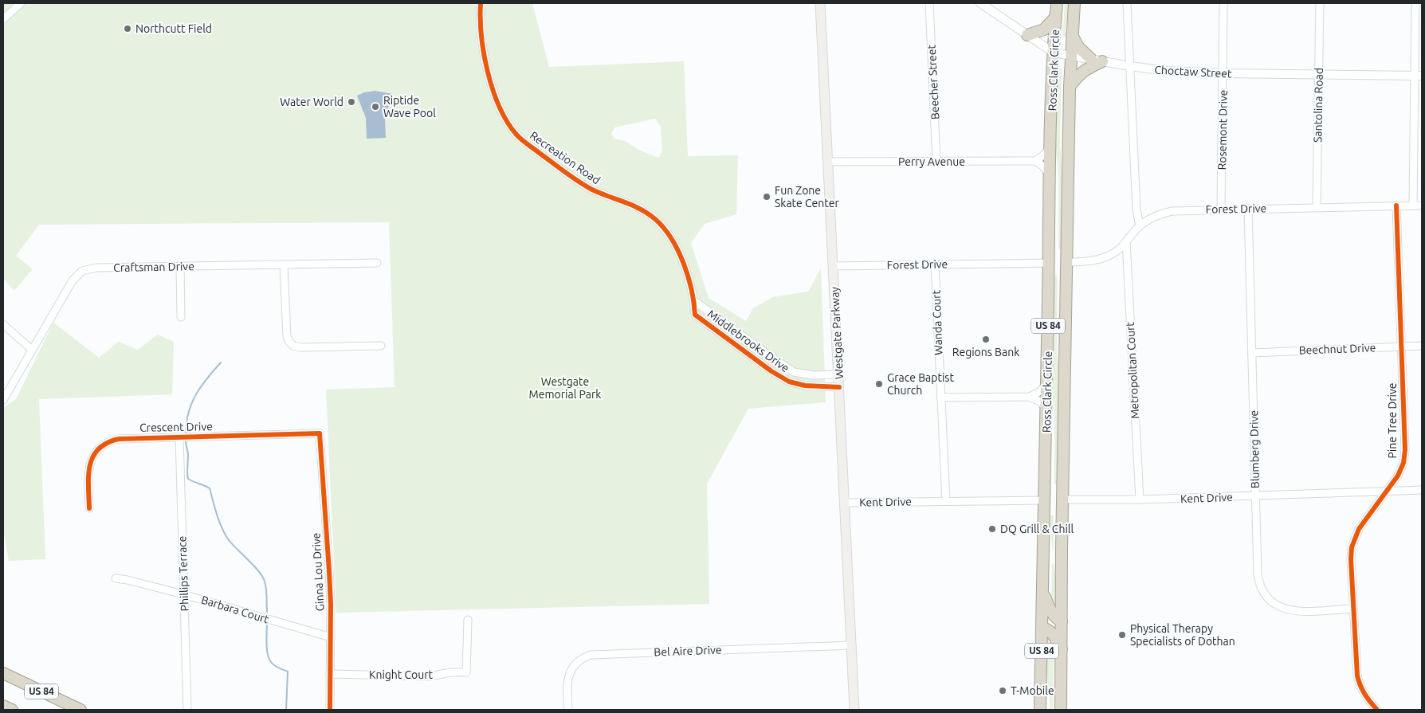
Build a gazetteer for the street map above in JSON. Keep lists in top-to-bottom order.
{
  "streets": {
    "highway": ["Ross Clark Circle", "US 84"],
    "main road": ["Westgate Parkway"],
    "street": [
      "Choctaw Street",
      "Beecher Street",
      "Santolina Road",
      "Rosemont Drive",
      "Recreation Road",
      "Perry Avenue",
      "Forest Drive",
      "Craftsman Drive",
      "Wanda Court",
      "Middlebrooks Drive",
      "Beechnut Drive",
      "Metropolitan Court",
      "Pine Tree Drive",
      "Crescent Drive",
      "Blumberg Drive",
      "Kent Drive",
      "Ginna Lou Drive",
      "Phillips Terrace",
      "Barbara Court",
      "Bel Aire Drive",
      "Knight Court"
    ]
  },
  "crossings": [
    ["Ross Clark Circle", "Choctaw Street"],
    ["Ross Clark Circle", "Forest Drive"],
    ["Ross Clark Circle", "Kent Drive"],
    ["Choctaw Street", "Santolina Road"],
    ["Choctaw Street", "Rosemont Drive"],
    ["Beecher Street", "Perry Avenue"],
    ["Santolina Road", "Forest Drive"],
    ["Rosemont Drive", "Forest Drive"],
    ["Recreation Road", "Middlebrooks Drive"],
    ["Perry Avenue", "Westgate Parkway"],
    ["Forest Drive", "Wanda Court"],
    ["Forest Drive", "Westgate Parkway"],
    ["Forest Drive", "Metropolitan Court"],
    ["Forest Drive", "Pine Tree Drive"],
    ["Forest Drive", "Blumberg Drive"],
    ["Wanda Court", "Kent Drive"],
    ["Westgate Parkway", "Middlebrooks Drive"],
    ["Westgate Parkway", "Kent Drive"],
    ["Westgate Parkway", "Bel Aire Drive"],
    ["Beechnut Drive", "Pine Tree Drive"],
    ["Beechnut Drive", "Blumberg Drive"],
    ["Metropolitan Court", "Kent Drive"],
    ["Pine Tree Drive", "Blumberg Drive"],
    ["Pine Tree Drive", "Kent Drive"],
    ["Crescent Drive", "Ginna Lou Drive"],
    ["Crescent Drive", "Phillips Terrace"],
    ["Blumberg Drive", "Kent Drive"],
    ["Ginna Lou Drive", "Barbara Court"],
    ["Ginna Lou Drive", "Knight Court"],
    ["Phillips Terrace", "Barbara Court"]
  ],
  "parks": ["Westgate Memorial Park"],
  "places": [
    "Northcutt Field",
    "Water World",
    "Riptide Wave Pool",
    "Fun Zone Skate Center",
    "Regions Bank",
    "Grace Baptist Church",
    "DQ Grill & Chill",
    "Physical Therapy Specialists of Dothan",
    "T-Mobile"
  ]
}
